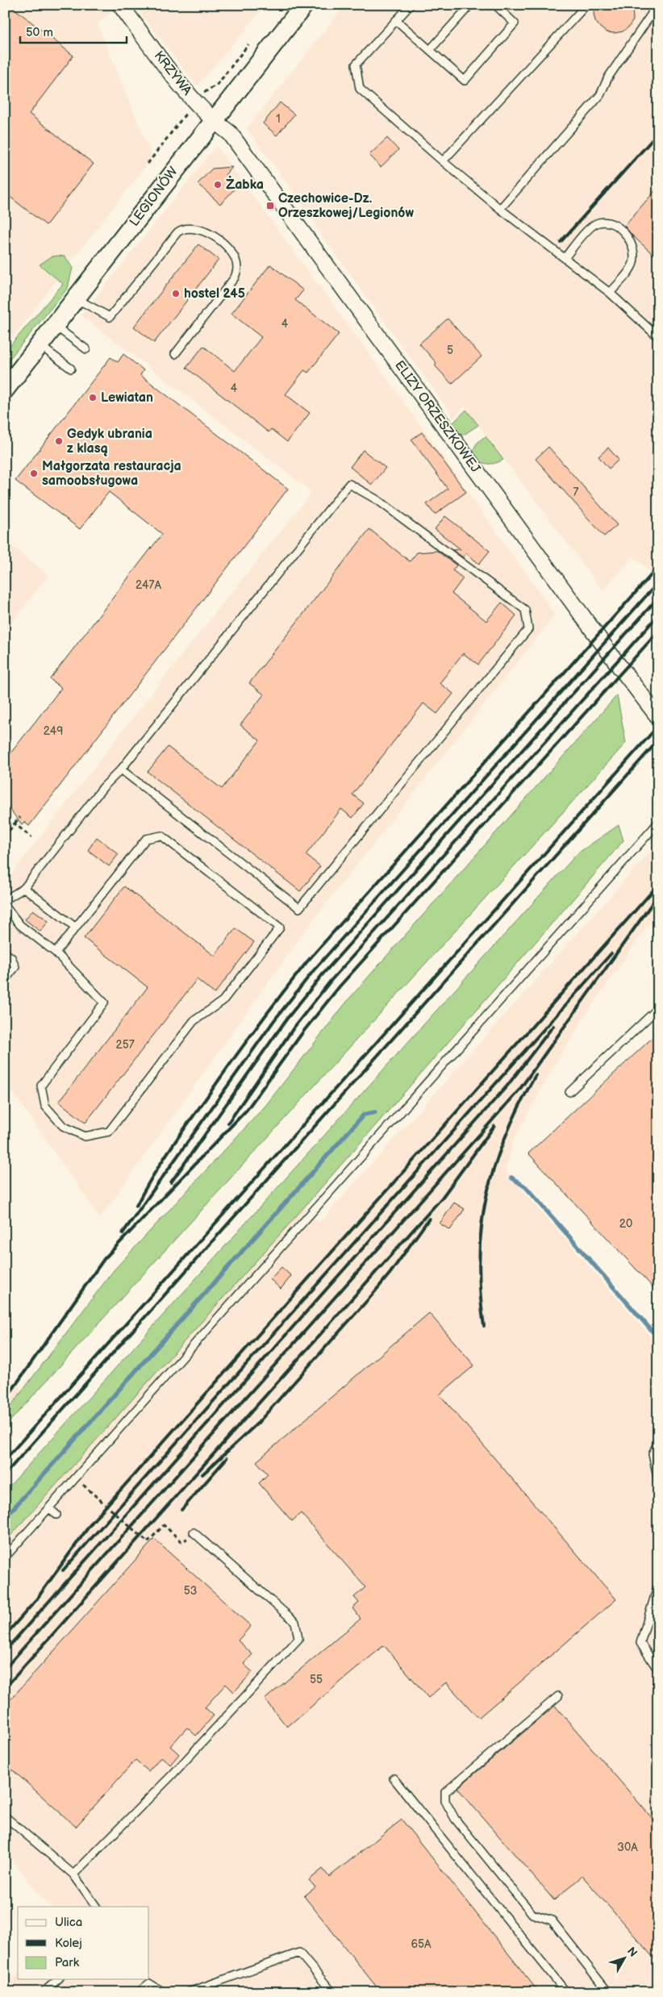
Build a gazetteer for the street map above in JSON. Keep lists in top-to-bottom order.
{
  "streets": {
    "street": ["KRZYWA", "LEGIONÓW", "ELIZY ORZESZKOWEJ"]
  },
  "crossings": [
    ["KRZYWA", "LEGIONÓW"],
    ["KRZYWA", "ELIZY ORZESZKOWEJ"],
    ["LEGIONÓW", "ELIZY ORZESZKOWEJ"]
  ],
  "places": {
    "other": [
      "Żabka",
      "hostel 245",
      "Lewiatan",
      "Gedyk ubrania z klasą",
      "Małgorzata restauracja samoobsługowa"
    ],
    "transit": ["Czechowice-Dz. Orzeszkowej/Legionów"]
  },
  "house_numbers": [
    "1",
    "4",
    "5",
    "4",
    "7",
    "247A",
    "249",
    "257",
    "20",
    "53",
    "55",
    "30A",
    "65A"
  ],
  "legend": ["Ulica", "Kolej", "Park"],
  "scale_bar": "50 m",
  "north": "top right"
}
